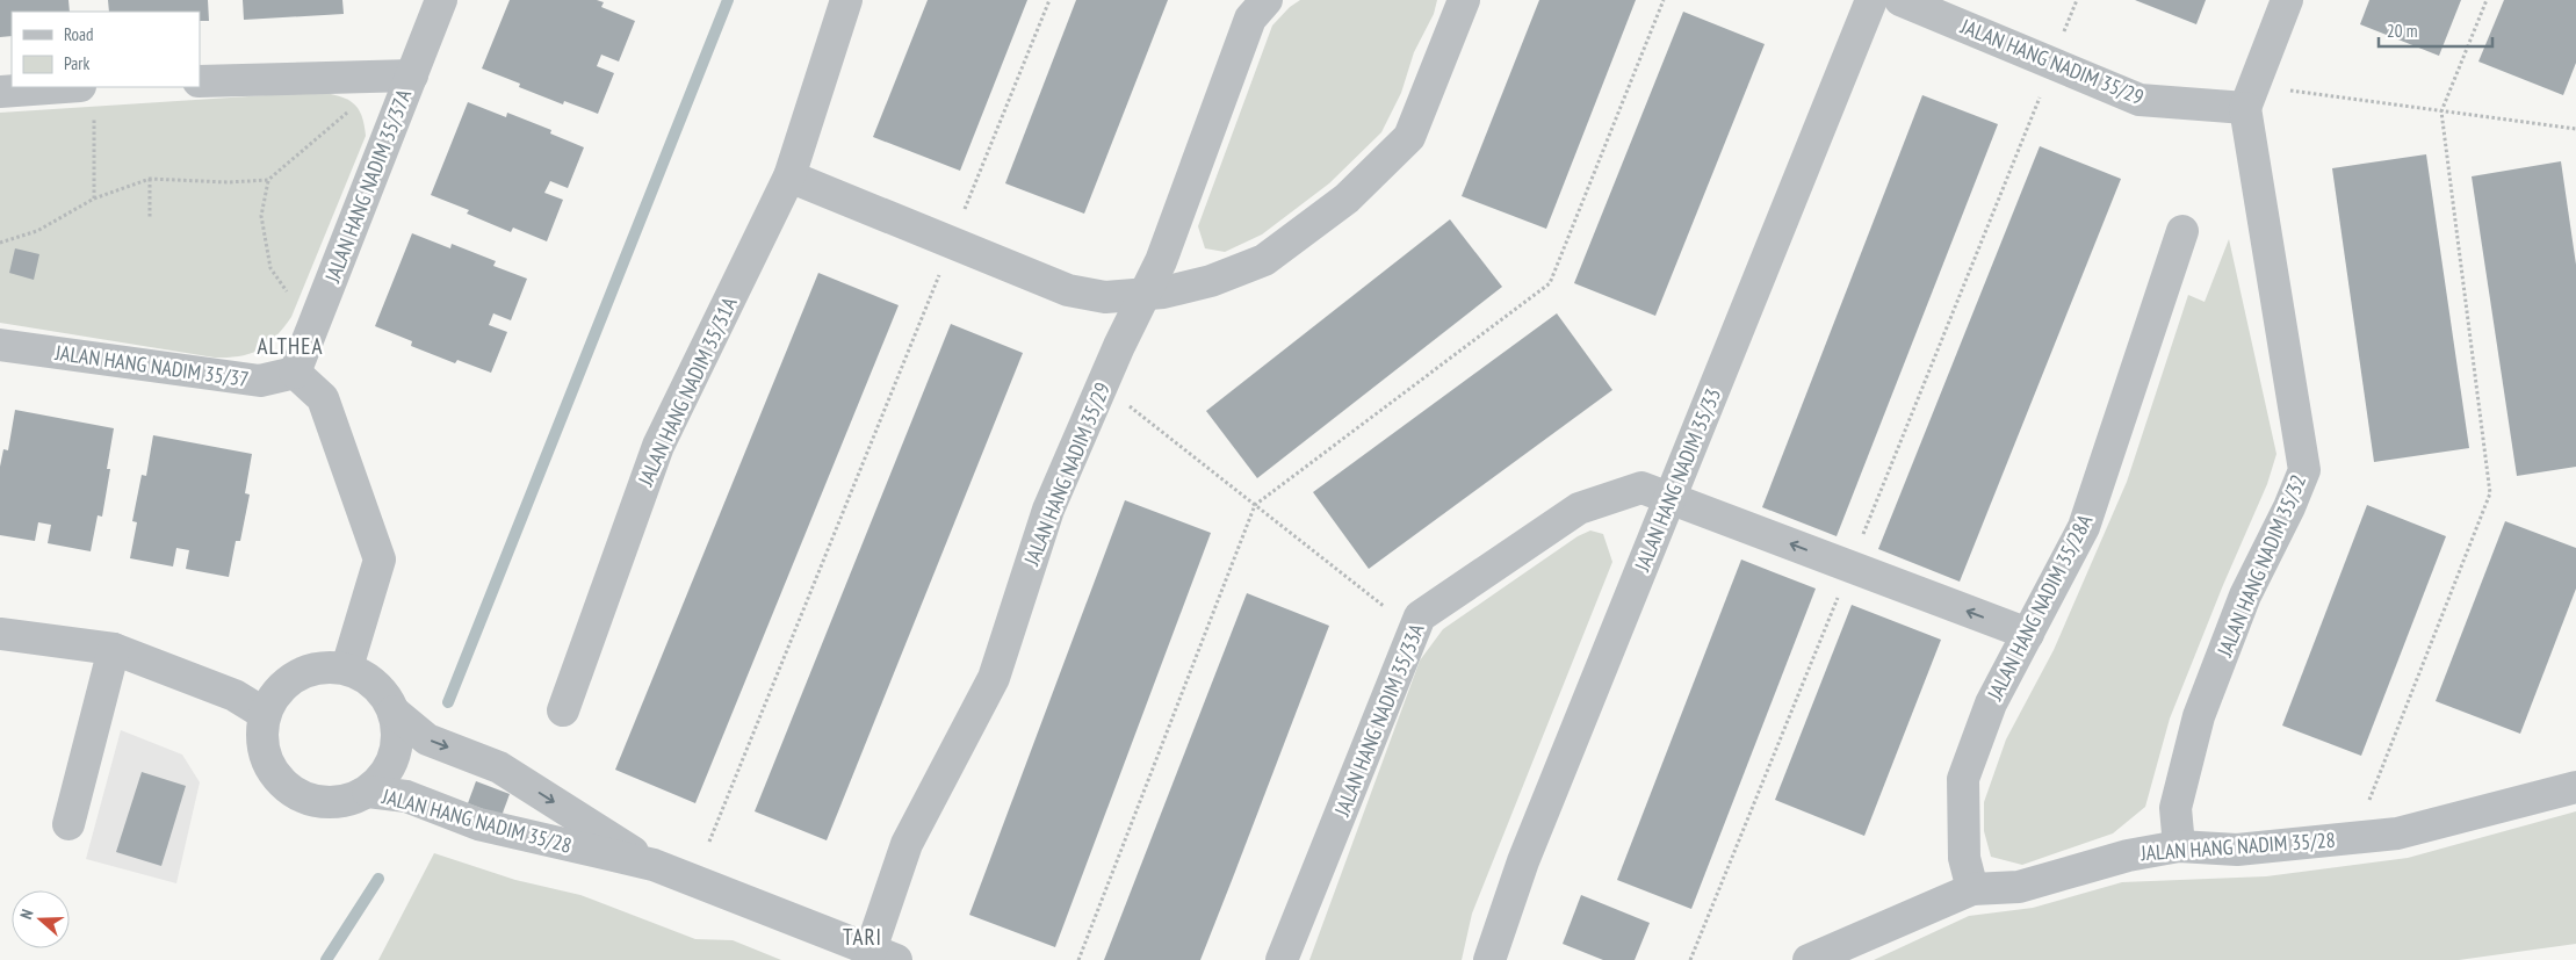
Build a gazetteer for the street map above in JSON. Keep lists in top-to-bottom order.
{
  "streets": {
    "street": [
      "JALAN HANG NADIM 35/29",
      "JALAN HANG NADIM 35/37A",
      "JALAN HANG NADIM 35/37",
      "JALAN HANG NADIM 35/31A",
      "JALAN HANG NADIM 35/33",
      "JALAN HANG NADIM 35/32",
      "JALAN HANG NADIM 35/28A",
      "JALAN HANG NADIM 35/33A",
      "JALAN HANG NADIM 35/28"
    ]
  },
  "crossings": [
    ["JALAN HANG NADIM 35/29", "JALAN HANG NADIM 35/32"],
    ["JALAN HANG NADIM 35/29", "JALAN HANG NADIM 35/28"],
    ["JALAN HANG NADIM 35/37A", "JALAN HANG NADIM 35/37"],
    ["JALAN HANG NADIM 35/33", "JALAN HANG NADIM 35/33A"],
    ["JALAN HANG NADIM 35/32", "JALAN HANG NADIM 35/28"],
    ["JALAN HANG NADIM 35/28A", "JALAN HANG NADIM 35/33A"],
    ["JALAN HANG NADIM 35/28A", "JALAN HANG NADIM 35/28"]
  ],
  "one_way": ["JALAN HANG NADIM 35/33A"],
  "districts": ["ALTHEA", "TARI"],
  "legend": ["Road", "Park"],
  "scale_bar": "20 m",
  "north": "left"
}
